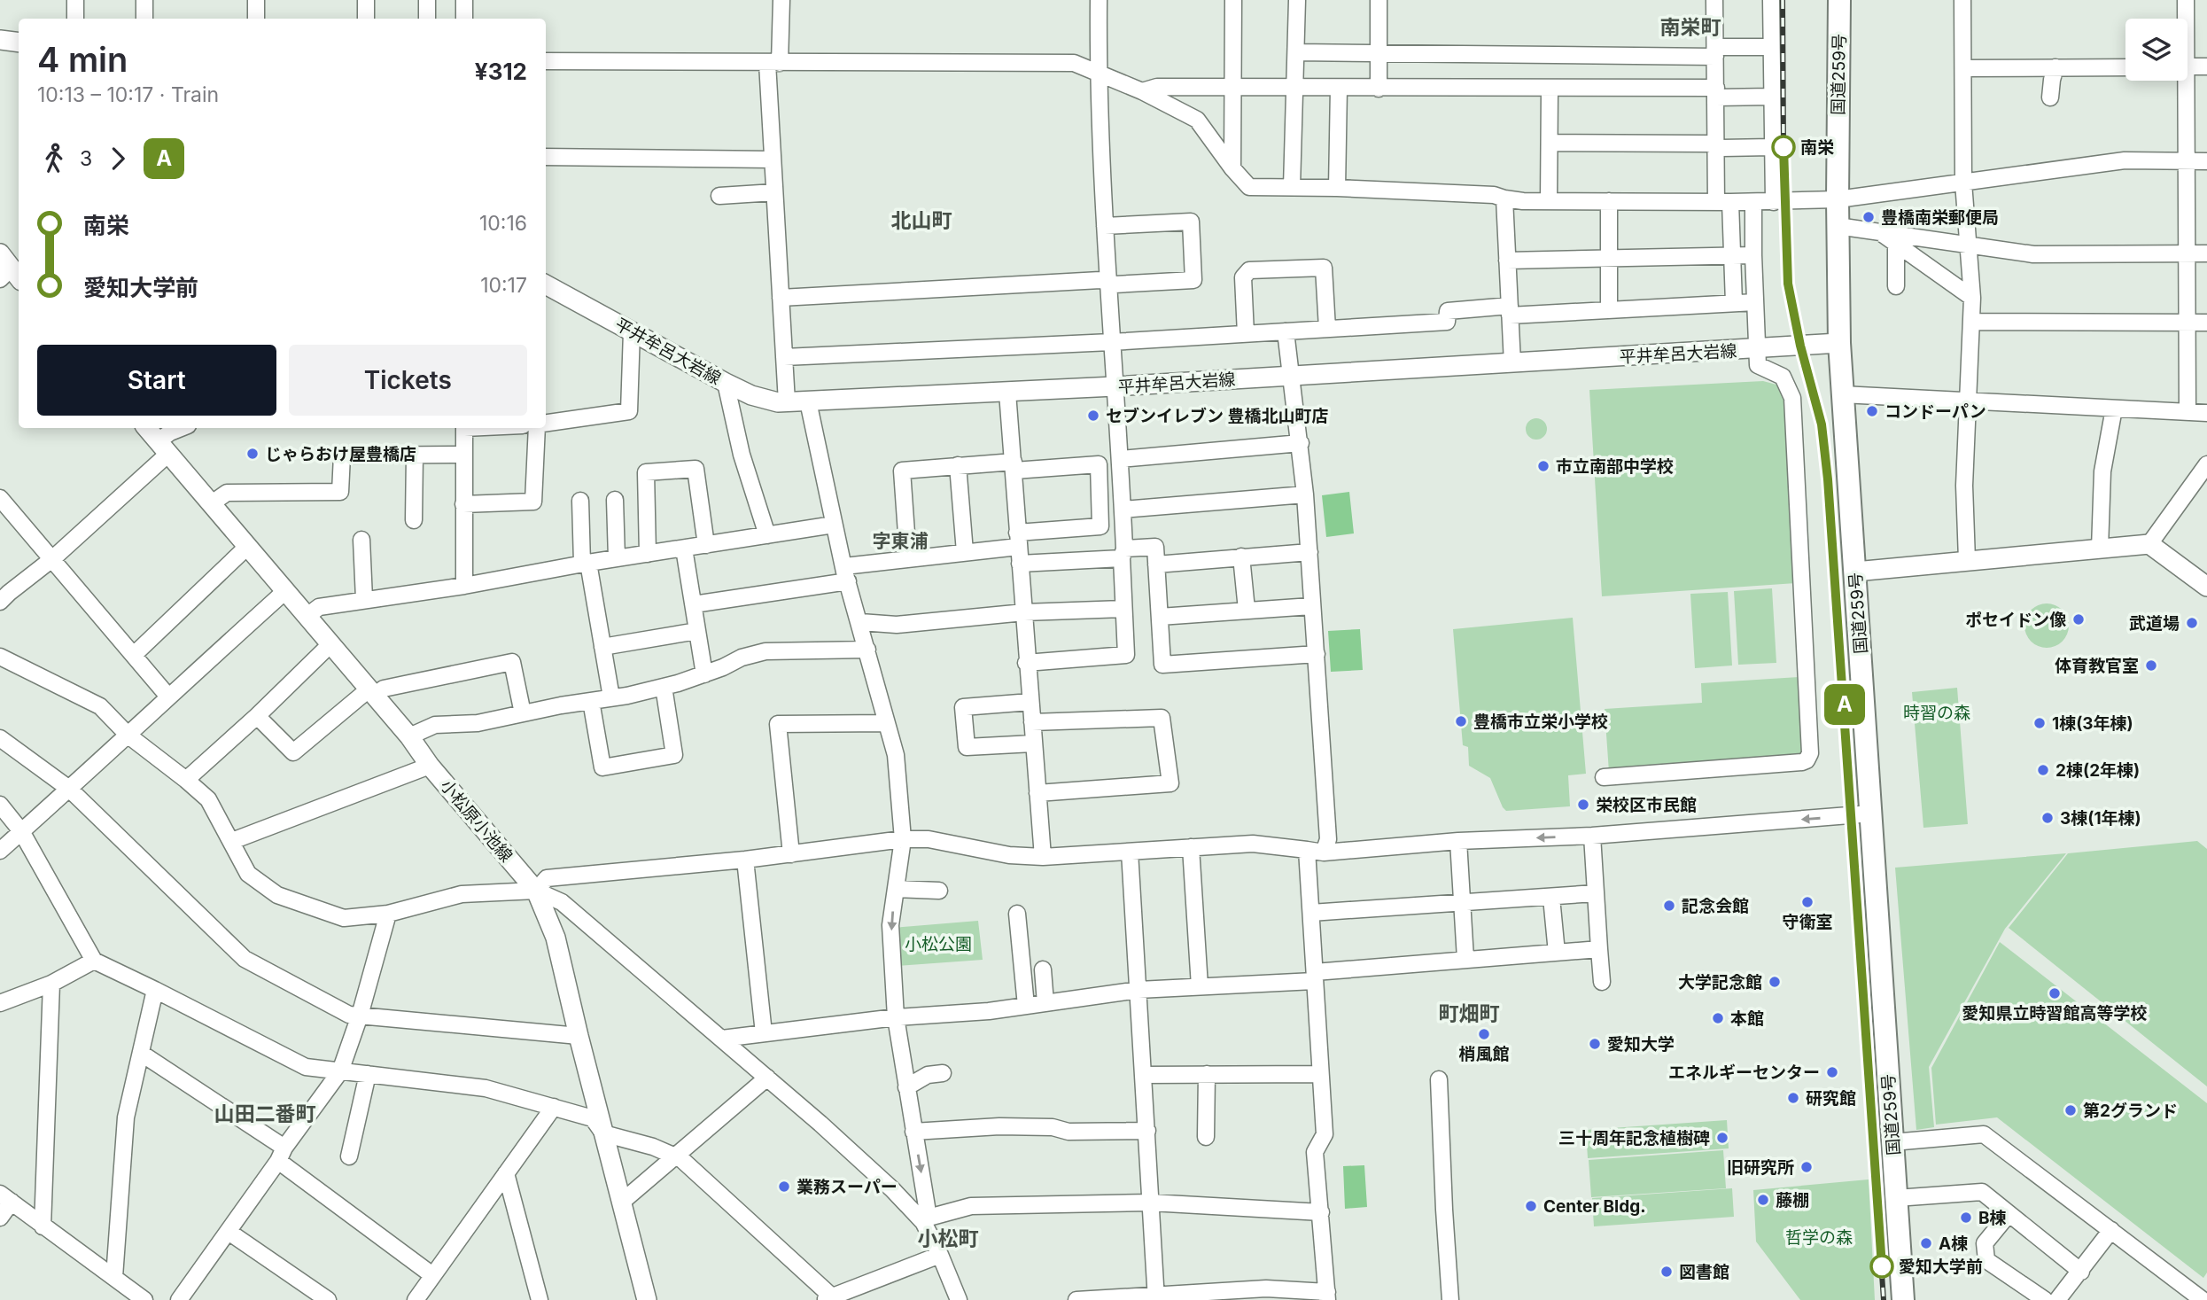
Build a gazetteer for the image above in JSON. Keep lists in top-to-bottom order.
{
  "streets": {
    "highway": ["国道259号"],
    "main road": ["平井牟呂大岩線", "小松原小池線"]
  },
  "crossings": [
    ["国道259号", "平井牟呂大岩線"]
  ],
  "districts": [
    "南栄町",
    "北山町",
    "字東浦",
    "町畑町",
    "山田二番町",
    "小松町"
  ],
  "parks": ["時習の森", "小松公園", "哲学の森"],
  "places": [
    "南栄",
    "豊橋南栄郵便局",
    "コンドーパン",
    "セブンイレブン 豊橋北山町店",
    "じゃらおけ屋豊橋店",
    "市立南部中学校",
    "ポセイドン像",
    "武道場",
    "体育教官室",
    "豊橋市立栄小学校",
    "1棟(3年棟)",
    "2棟(2年棟)",
    "栄校区市民館",
    "3棟(1年棟)",
    "守衛室",
    "記念会館",
    "大学記念館",
    "愛知県立時習館高等学校",
    "本館",
    "梢風館",
    "愛知大学",
    "エネルギーセンター",
    "研究館",
    "第2グランド",
    "三十周年記念植樹碑",
    "旧研究所",
    "業務スーパー",
    "藤棚",
    "Center Bldg.",
    "B棟",
    "A棟",
    "愛知大学前",
    "図書館"
  ],
  "page": {
    "on_map": "A",
    "heading": ["4 min", "10:13 – 10:17 · Train", "¥312"],
    "legs": ["3", "A"],
    "list": [
      {
        "name": "南栄",
        "value": "10:16"
      },
      {
        "name": "愛知大学前",
        "value": "10:17"
      }
    ],
    "buttons": ["Start", "Tickets"]
  }
}
